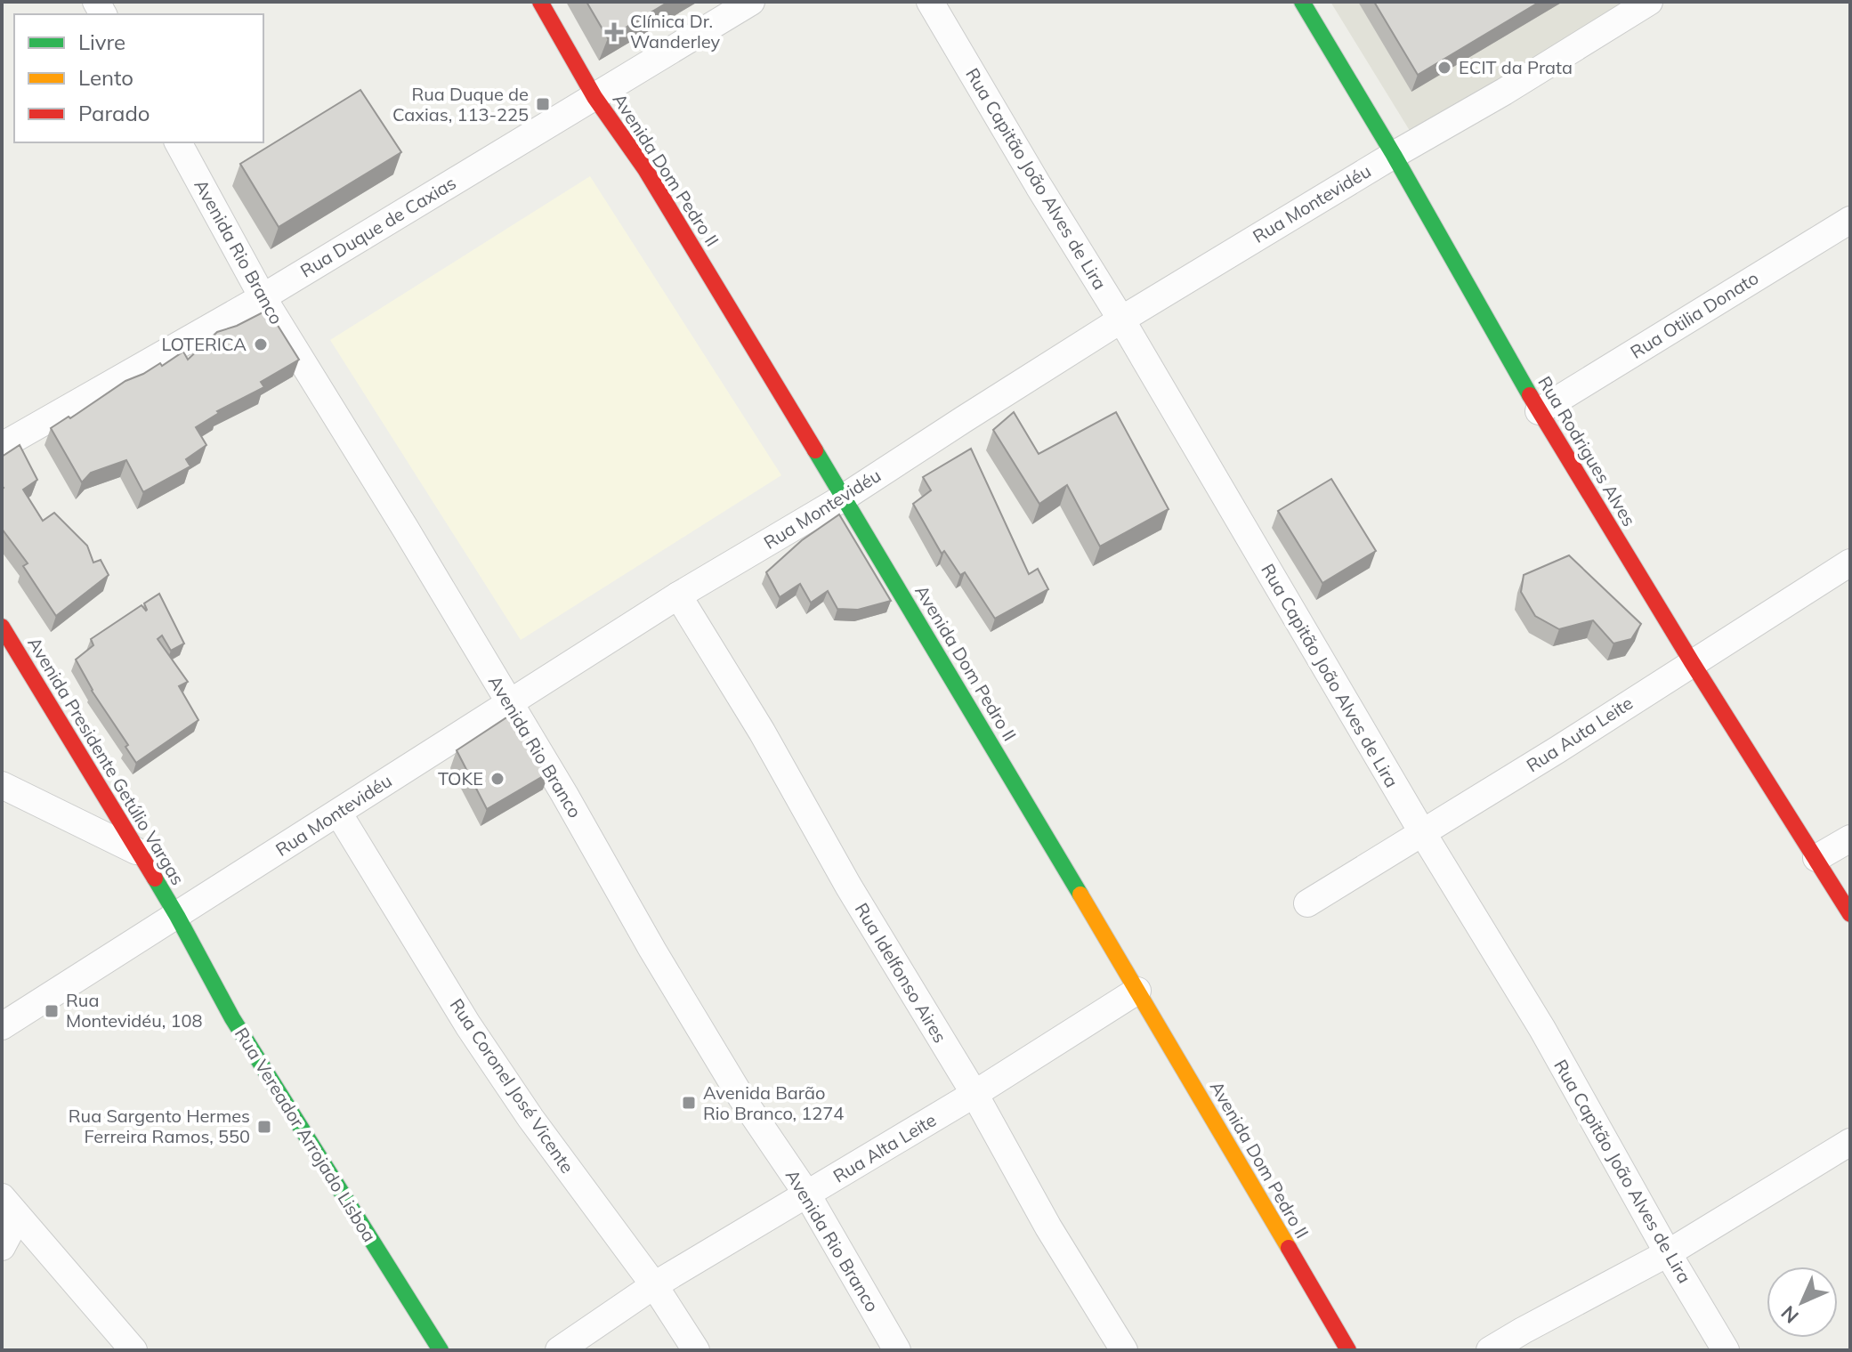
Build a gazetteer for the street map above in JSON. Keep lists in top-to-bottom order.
{
  "streets": {
    "main road": [
      "Avenida Dom Pedro II",
      "Rua Rodrigues Alves",
      "Avenida Presidente Getúlio Vargas",
      "Rua Vereador Arrojado Lisboa"
    ],
    "street": [
      "Rua Capitão João Alves de Lira",
      "Rua Montevidéu",
      "Rua Duque de Caxias",
      "Avenida Rio Branco",
      "Rua Otilia Donato",
      "Rua Auta Leite",
      "Rua Idelfonso Aires",
      "Rua Coronel José Vicente",
      "Rua Alta Leite"
    ]
  },
  "crossings": [
    ["Avenida Dom Pedro II", "Rua Montevidéu"],
    ["Avenida Dom Pedro II", "Rua Duque de Caxias"],
    ["Avenida Dom Pedro II", "Rua Alta Leite"],
    ["Rua Capitão João Alves de Lira", "Rua Montevidéu"],
    ["Rua Capitão João Alves de Lira", "Rua Auta Leite"],
    ["Rua Montevidéu", "Avenida Rio Branco"],
    ["Rua Montevidéu", "Rua Rodrigues Alves"],
    ["Rua Montevidéu", "Avenida Presidente Getúlio Vargas"],
    ["Rua Montevidéu", "Rua Idelfonso Aires"],
    ["Rua Montevidéu", "Rua Coronel José Vicente"],
    ["Rua Montevidéu", "Rua Vereador Arrojado Lisboa"],
    ["Rua Duque de Caxias", "Avenida Rio Branco"],
    ["Avenida Rio Branco", "Rua Alta Leite"],
    ["Rua Otilia Donato", "Rua Rodrigues Alves"],
    ["Rua Rodrigues Alves", "Rua Auta Leite"],
    ["Avenida Presidente Getúlio Vargas", "Rua Vereador Arrojado Lisboa"],
    ["Rua Idelfonso Aires", "Rua Alta Leite"],
    ["Rua Coronel José Vicente", "Rua Alta Leite"]
  ],
  "places": {
    "health": ["Clínica Dr. Wanderley"],
    "other": ["ECIT da Prata", "LOTERICA", "TOKE"],
    "transit": [
      "Rua Duque de Caxias, 113-225",
      "Rua Montevidéu, 108",
      "Avenida Barão Rio Branco, 1274",
      "Rua Sargento Hermes Ferreira Ramos, 550"
    ]
  },
  "legend": ["Livre", "Lento", "Parado"],
  "north": "bottom left"
}
